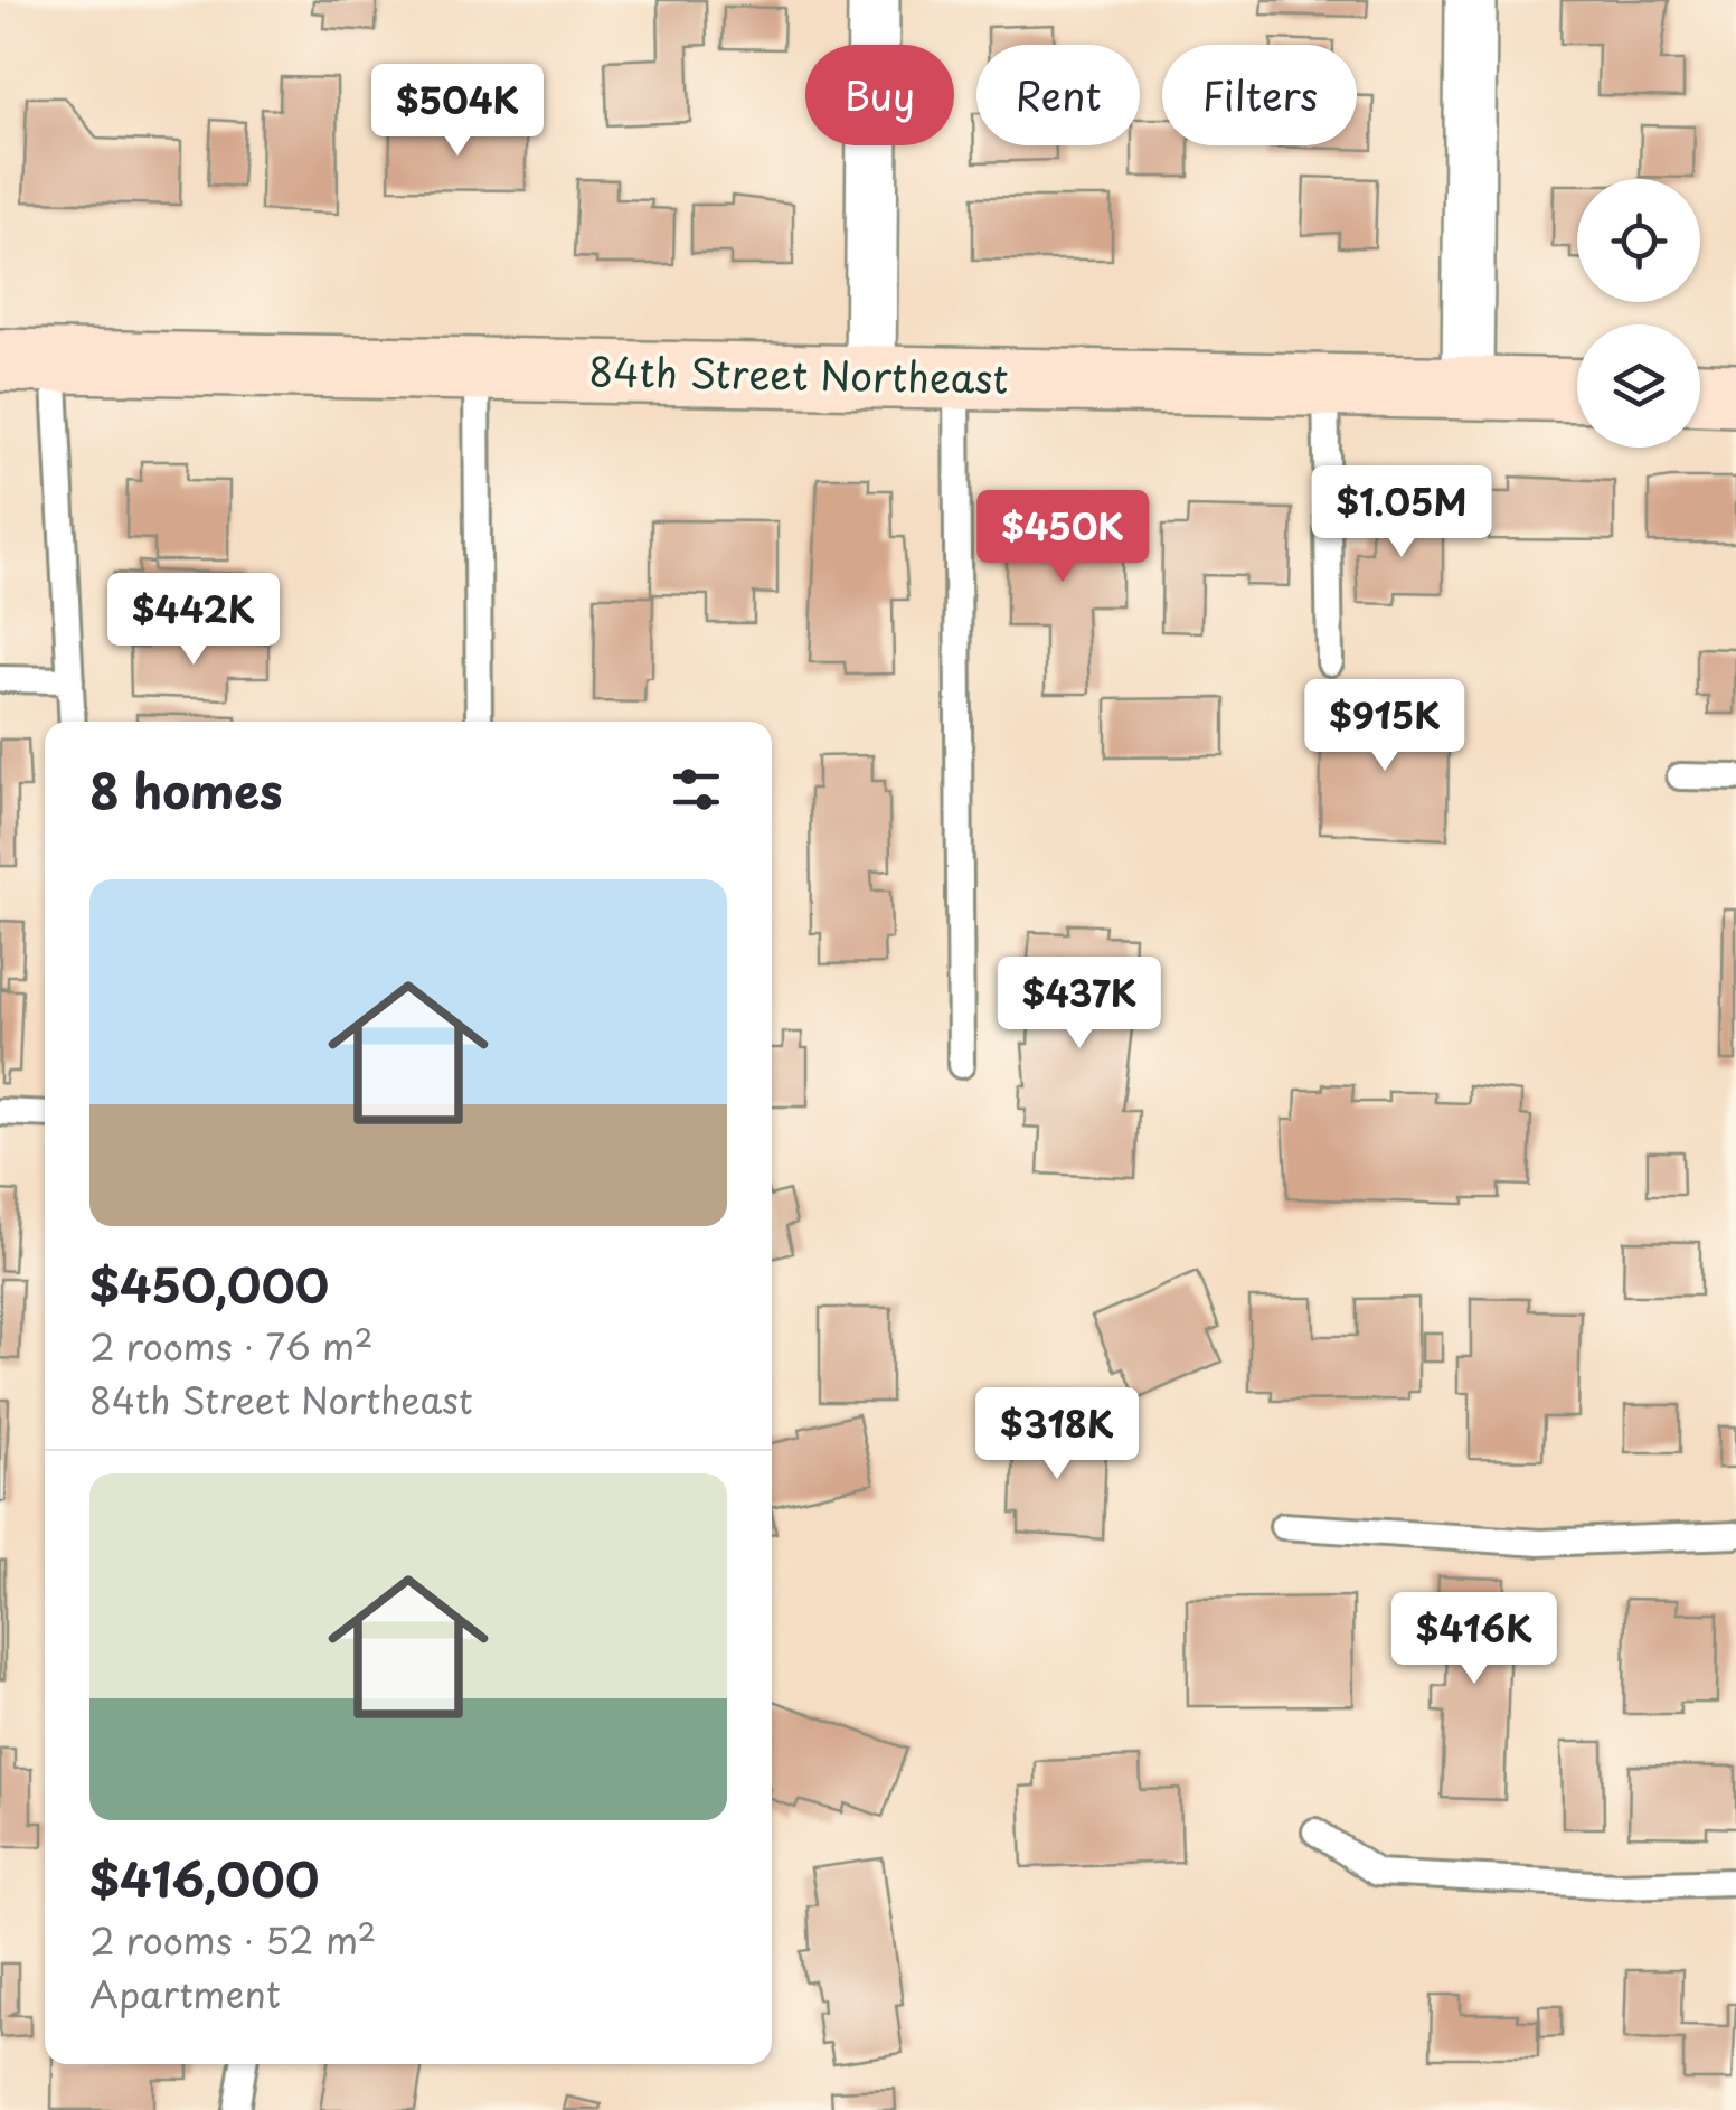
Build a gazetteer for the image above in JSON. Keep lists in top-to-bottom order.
{
  "streets": {
    "street": ["84th Street Northeast"]
  },
  "page": {
    "chip": ["Buy", "Rent", "Filters"],
    "price": [
      "$504K",
      "$1.05M",
      "$450K",
      "$442K",
      "$915K",
      "$437K",
      "$318K",
      "$416K"
    ],
    "heading": "8 homes",
    "list": [
      {
        "name": "$450,000",
        "note": "2 rooms · 76 m² · 84th Street Northeast"
      },
      {
        "name": "$416,000",
        "note": "2 rooms · 52 m² · Apartment"
      }
    ]
  }
}
